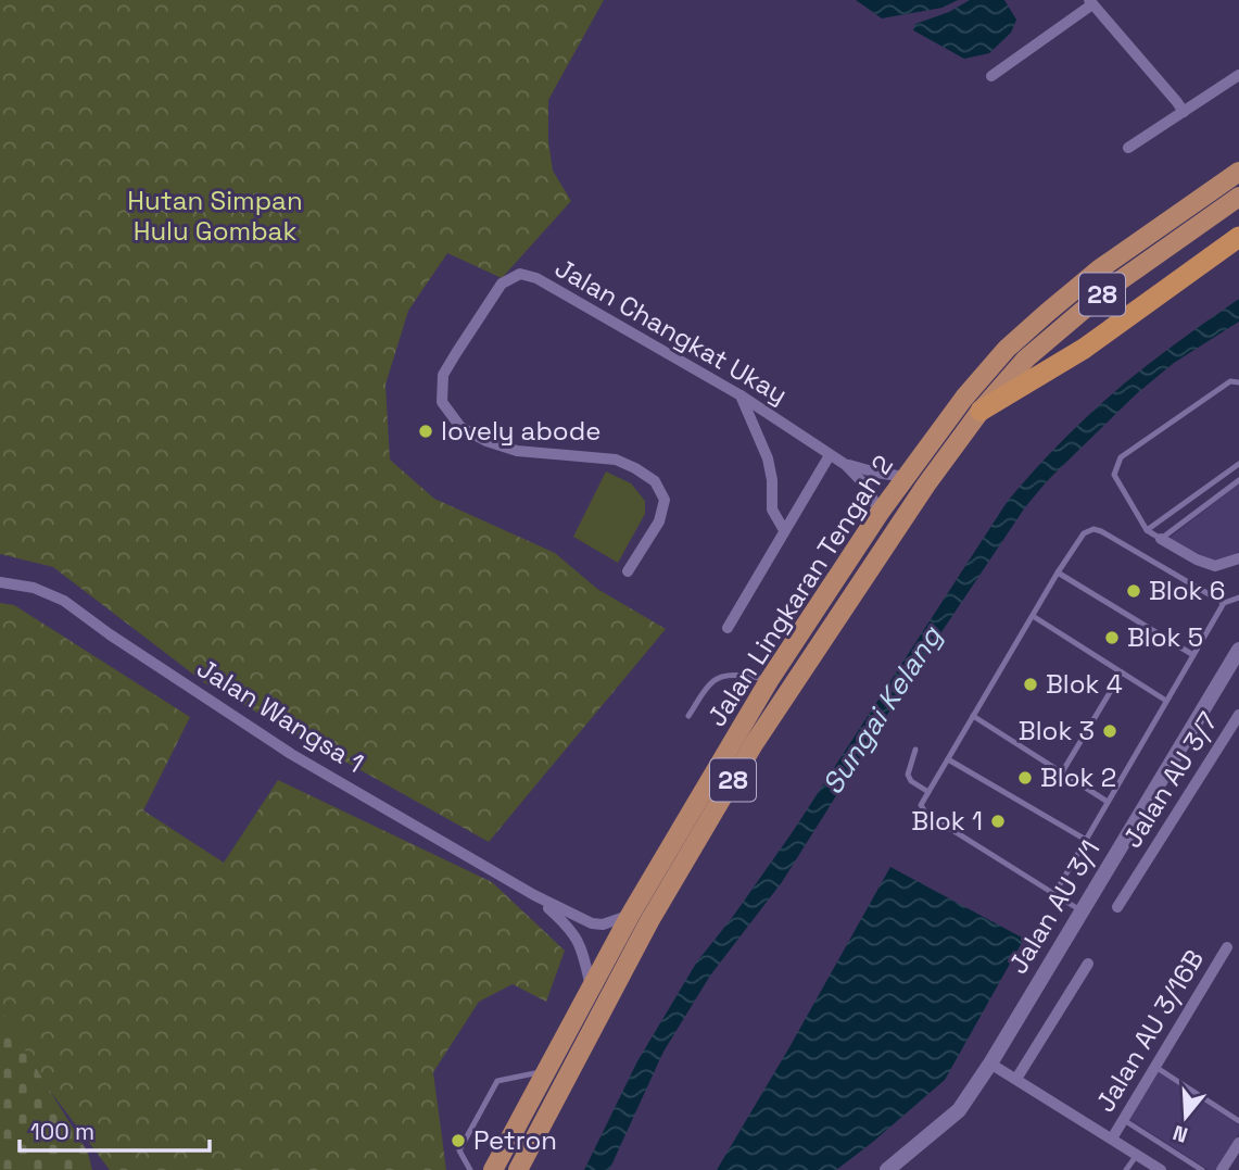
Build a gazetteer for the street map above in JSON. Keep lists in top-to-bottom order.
{
  "streets": {
    "highway": ["28", "Jalan Lingkaran Tengah 2"],
    "main road": ["Jalan AU 3/1"],
    "street": [
      "Jalan Changkat Ukay",
      "Jalan Wangsa 1",
      "Jalan AU 3/7",
      "Jalan AU 3/16B"
    ]
  },
  "crossings": [
    ["Jalan Changkat Ukay", "Jalan Lingkaran Tengah 2"],
    ["Jalan Lingkaran Tengah 2", "Jalan Wangsa 1"]
  ],
  "water": ["Sungai Kelang"],
  "parks": ["Hutan Simpan Hulu Gombak"],
  "places": [
    "lovely abode",
    "Blok 6",
    "Blok 5",
    "Blok 4",
    "Blok 3",
    "Blok 2",
    "Blok 1",
    "Petron"
  ],
  "scale_bar": "100 m",
  "north": "bottom"
}
